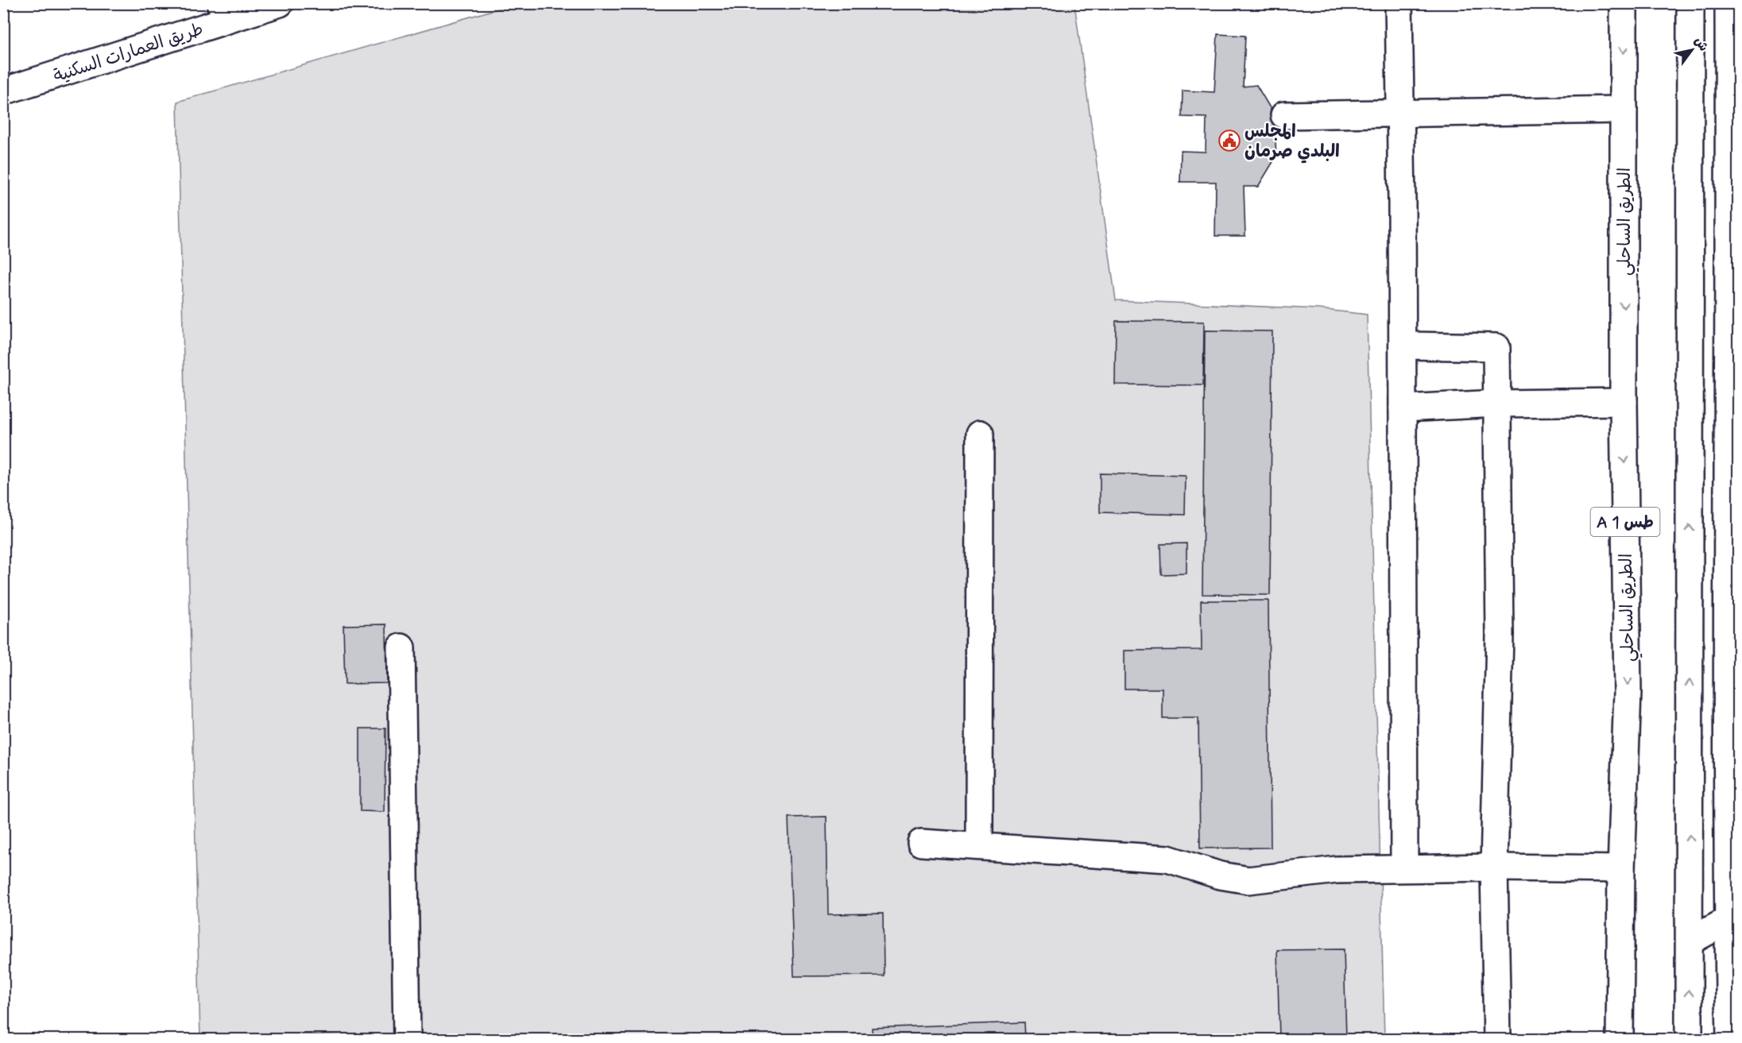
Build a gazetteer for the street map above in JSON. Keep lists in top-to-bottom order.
{
  "streets": {
    "main road": ["طريق العمارات السكنية", "الطريق الساحلي", "A 1 طس"]
  },
  "places": {
    "public building": ["المجلس البلدي صرمان"]
  },
  "north": "top right"
}
